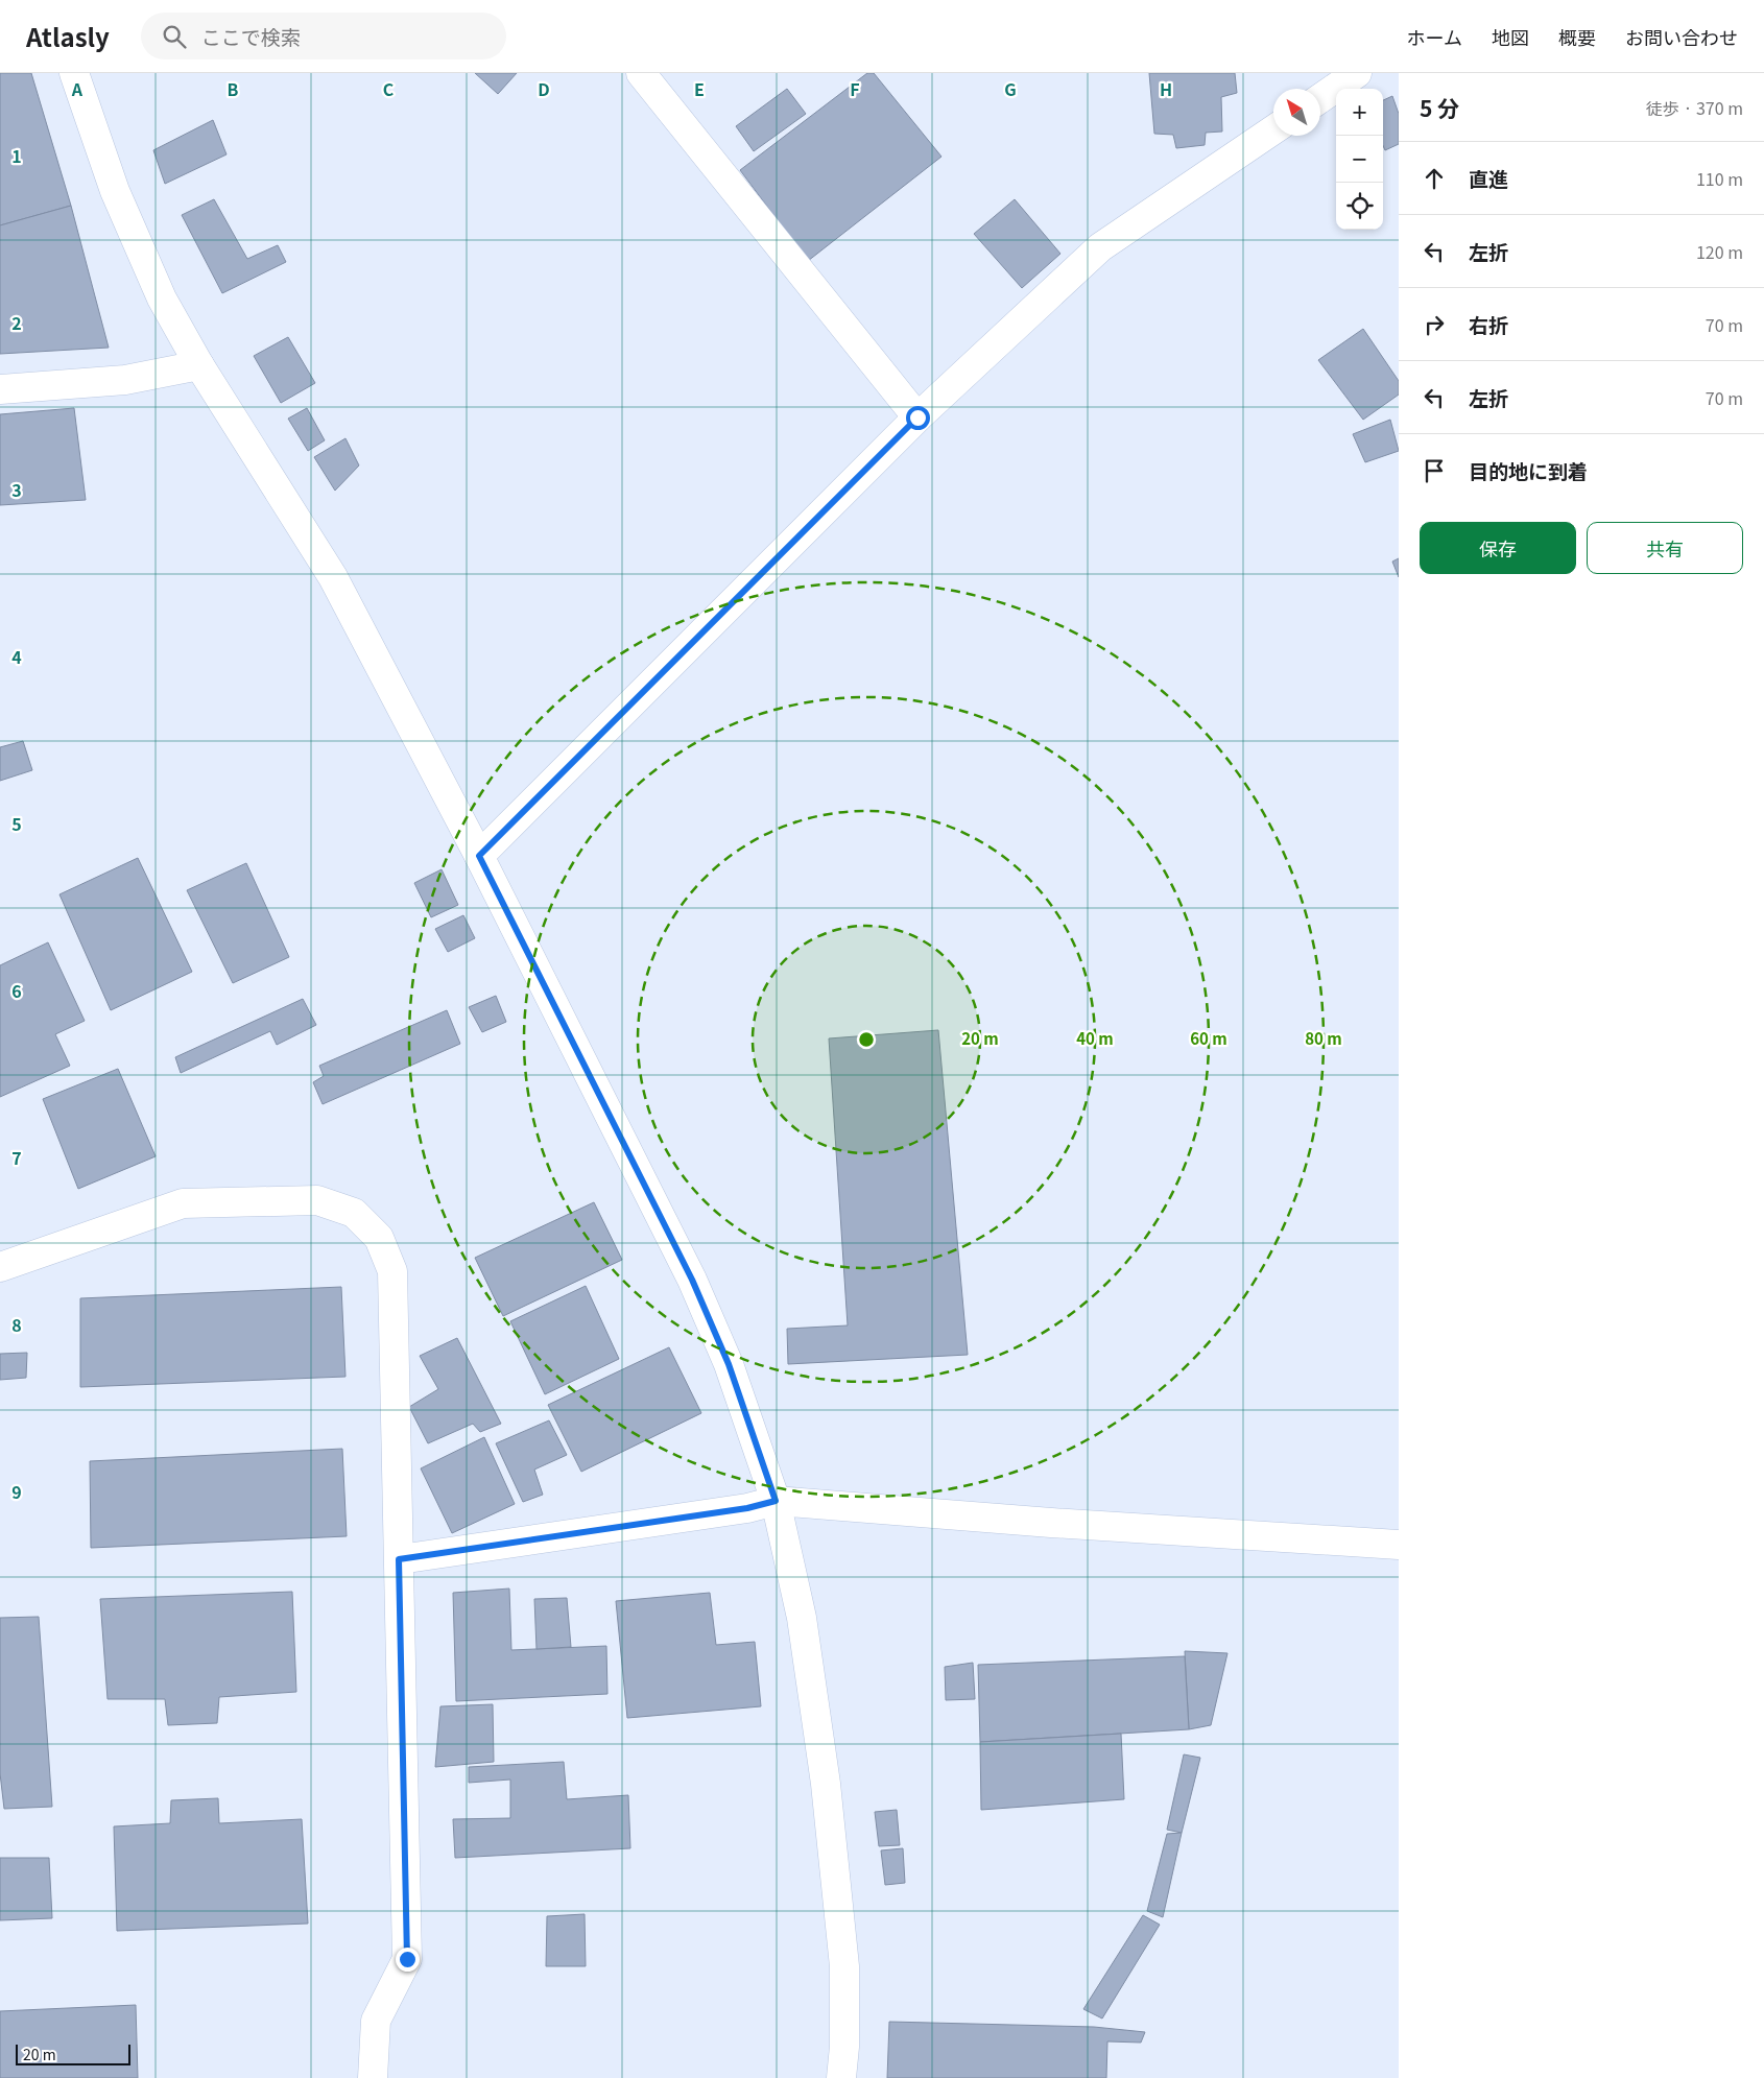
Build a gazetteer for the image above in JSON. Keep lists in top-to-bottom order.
{
  "scale_bar": "20 m",
  "north": "top left",
  "page": {
    "header": "Atlasly",
    "search": "ここで検索",
    "nav": [
      "ホーム",
      "地図",
      "概要",
      "お問い合わせ"
    ],
    "heading": ["5 分", "徒歩 · 370 m"],
    "map_buttons": ["+", "−"],
    "list": [
      ["直進", "110 m"],
      ["左折", "120 m"],
      ["右折", "70 m"],
      ["左折", "70 m"],
      "目的地に到着"
    ],
    "buttons": ["保存", "共有"],
    "scale": "20 m"
  },
  "grid": {
    "columns": [
      "A",
      "B",
      "C",
      "D",
      "E",
      "F",
      "G",
      "H"
    ],
    "rows": [
      "1",
      "2",
      "3",
      "4",
      "5",
      "6",
      "7",
      "8",
      "9"
    ]
  },
  "rings": [
    "20 m",
    "40 m",
    "60 m",
    "80 m"
  ]
}
